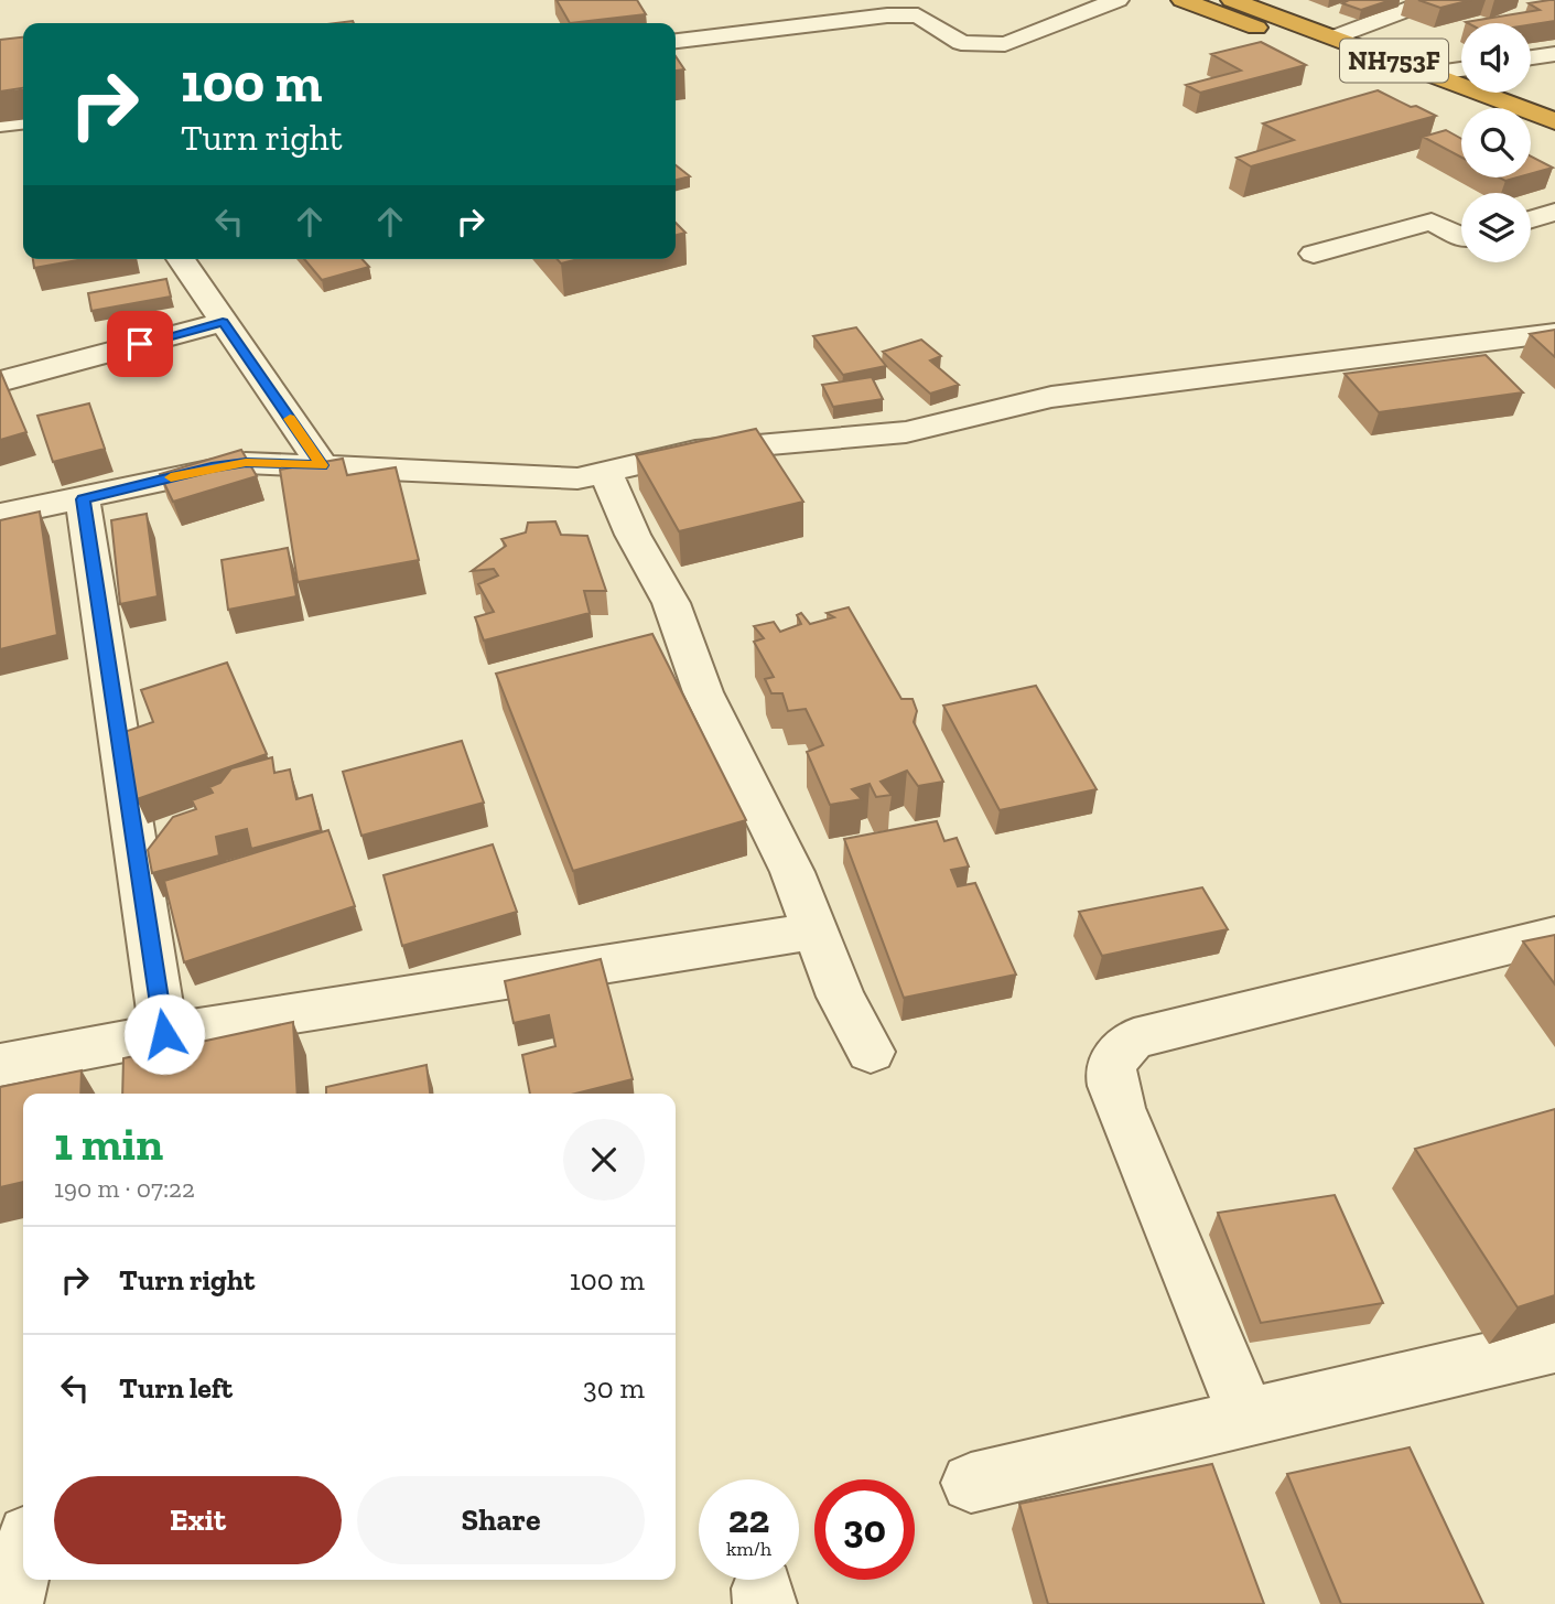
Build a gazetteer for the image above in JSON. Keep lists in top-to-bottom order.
{
  "streets": {
    "highway": ["NH753F"]
  },
  "page": {
    "turn": ["100 m", "Turn right"],
    "heading": ["1 min", "190 m · 07:22"],
    "list": [
      {
        "name": "Turn right",
        "value": "100 m"
      },
      {
        "name": "Turn left",
        "value": "30 m"
      }
    ],
    "buttons": ["Exit", "Share"],
    "speed": "22 km/h",
    "limit": "30"
  }
}
